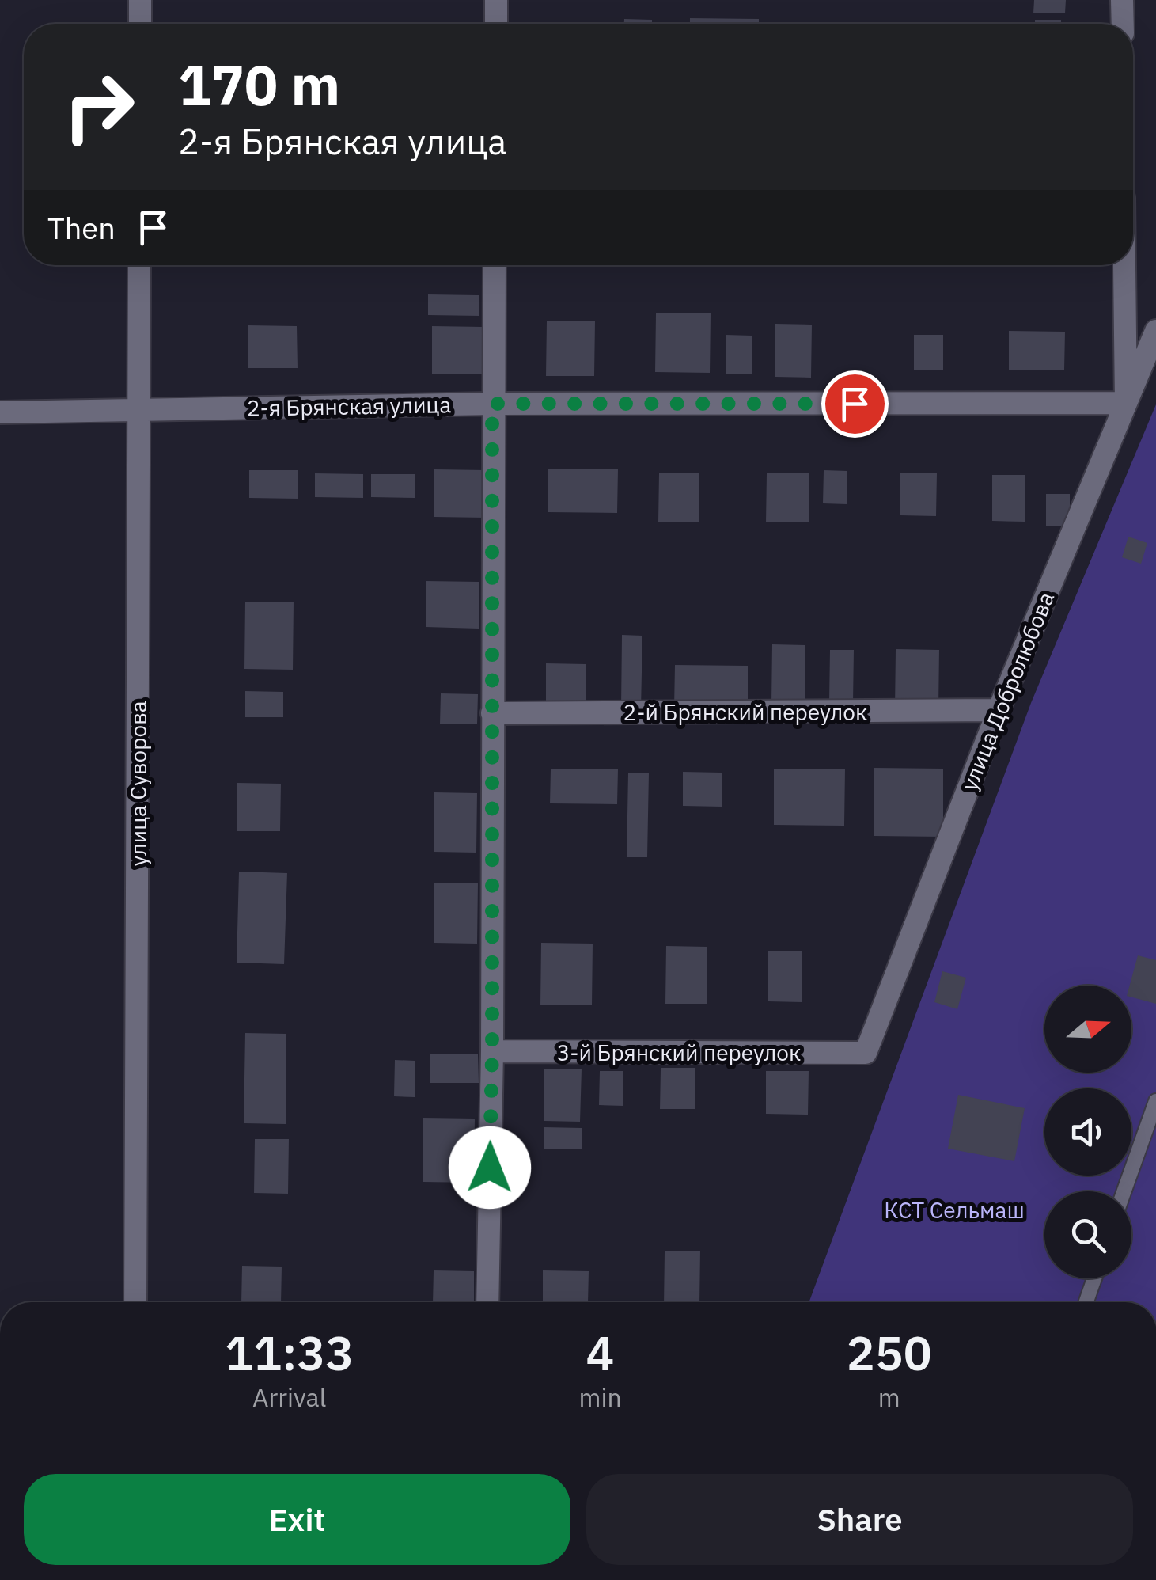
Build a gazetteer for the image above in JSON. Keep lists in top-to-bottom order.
{
  "streets": {
    "street": [
      "2-я Брянская улица",
      "улица Добролюбова",
      "2-й Брянский переулок",
      "улица Суворова",
      "3-й Брянский переулок"
    ]
  },
  "crossings": [
    ["2-я Брянская улица", "улица Добролюбова"],
    ["2-я Брянская улица", "улица Суворова"],
    ["улица Добролюбова", "2-й Брянский переулок"],
    ["улица Добролюбова", "3-й Брянский переулок"]
  ],
  "parks": ["КСТ Сельмаш"],
  "north": "right",
  "page": {
    "turn": ["170 m", "2-я Брянская улица"],
    "then": "Then",
    "eta": [
      "11:33",
      "Arrival",
      "4",
      "min",
      "250",
      "m"
    ],
    "buttons": ["Exit", "Share"]
  }
}
